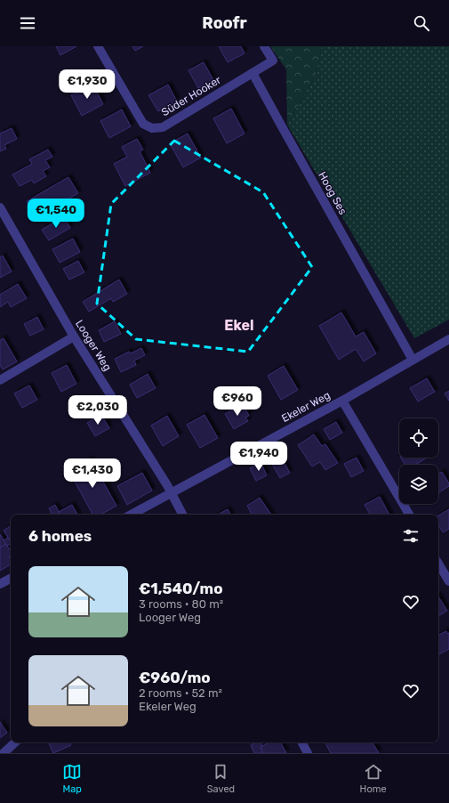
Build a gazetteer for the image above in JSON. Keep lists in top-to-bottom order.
{
  "streets": {
    "street": [
      "Süder Hooker",
      "Hoog Ses",
      "Looger Weg",
      "Ekeler Weg"
    ]
  },
  "crossings": [
    ["Süder Hooker", "Hoog Ses"],
    ["Hoog Ses", "Ekeler Weg"],
    ["Looger Weg", "Ekeler Weg"]
  ],
  "districts": ["Ekel"],
  "page": {
    "header": "Roofr",
    "price": [
      "€1,930",
      "€1,540",
      "€960",
      "€2,030",
      "€1,940",
      "€1,430"
    ],
    "heading": "6 homes",
    "list": [
      {
        "name": "€1,540/mo",
        "note": "3 rooms · 80 m² · Looger Weg"
      },
      {
        "name": "€960/mo",
        "note": "2 rooms · 52 m² · Ekeler Weg"
      }
    ],
    "tabs": ["Map", "Saved", "Home"]
  }
}
